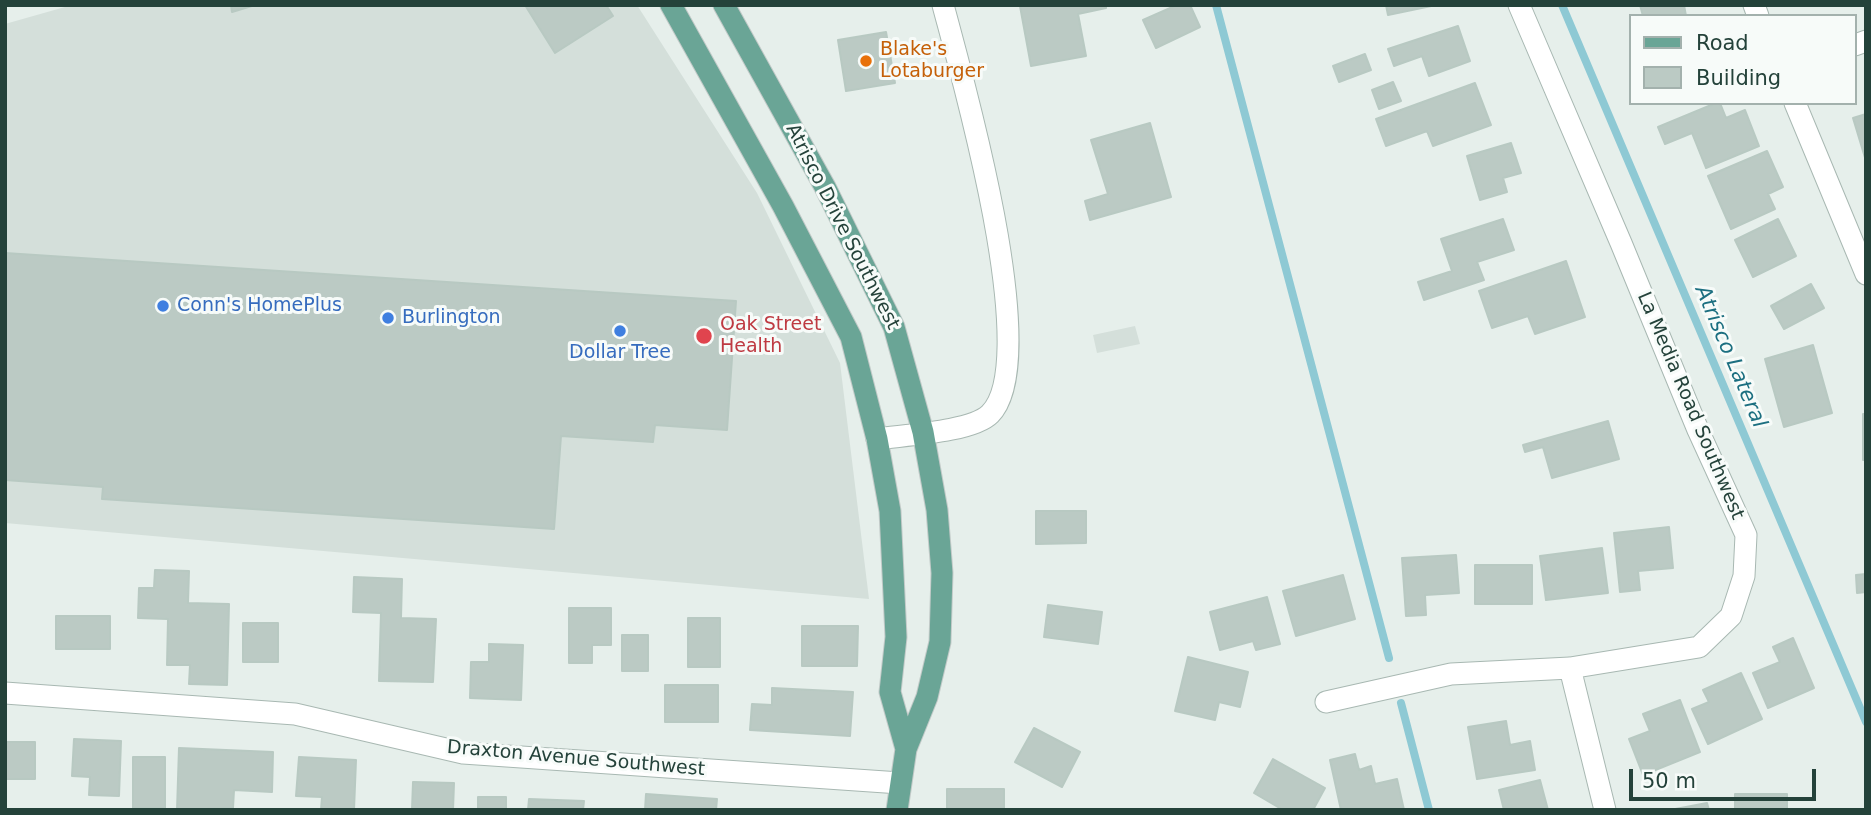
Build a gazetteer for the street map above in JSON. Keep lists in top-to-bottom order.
{
  "streets": {
    "main road": ["Atrisco Drive Southwest"],
    "street": ["La Media Road Southwest", "Draxton Avenue Southwest"]
  },
  "crossings": [
    ["Atrisco Drive Southwest", "Draxton Avenue Southwest"]
  ],
  "water": ["Atrisco Lateral"],
  "places": [
    "Blake's Lotaburger",
    "Conn's HomePlus",
    "Burlington",
    "Dollar Tree",
    "Oak Street Health"
  ],
  "legend": ["Road", "Building"],
  "scale_bar": "50 m"
}
